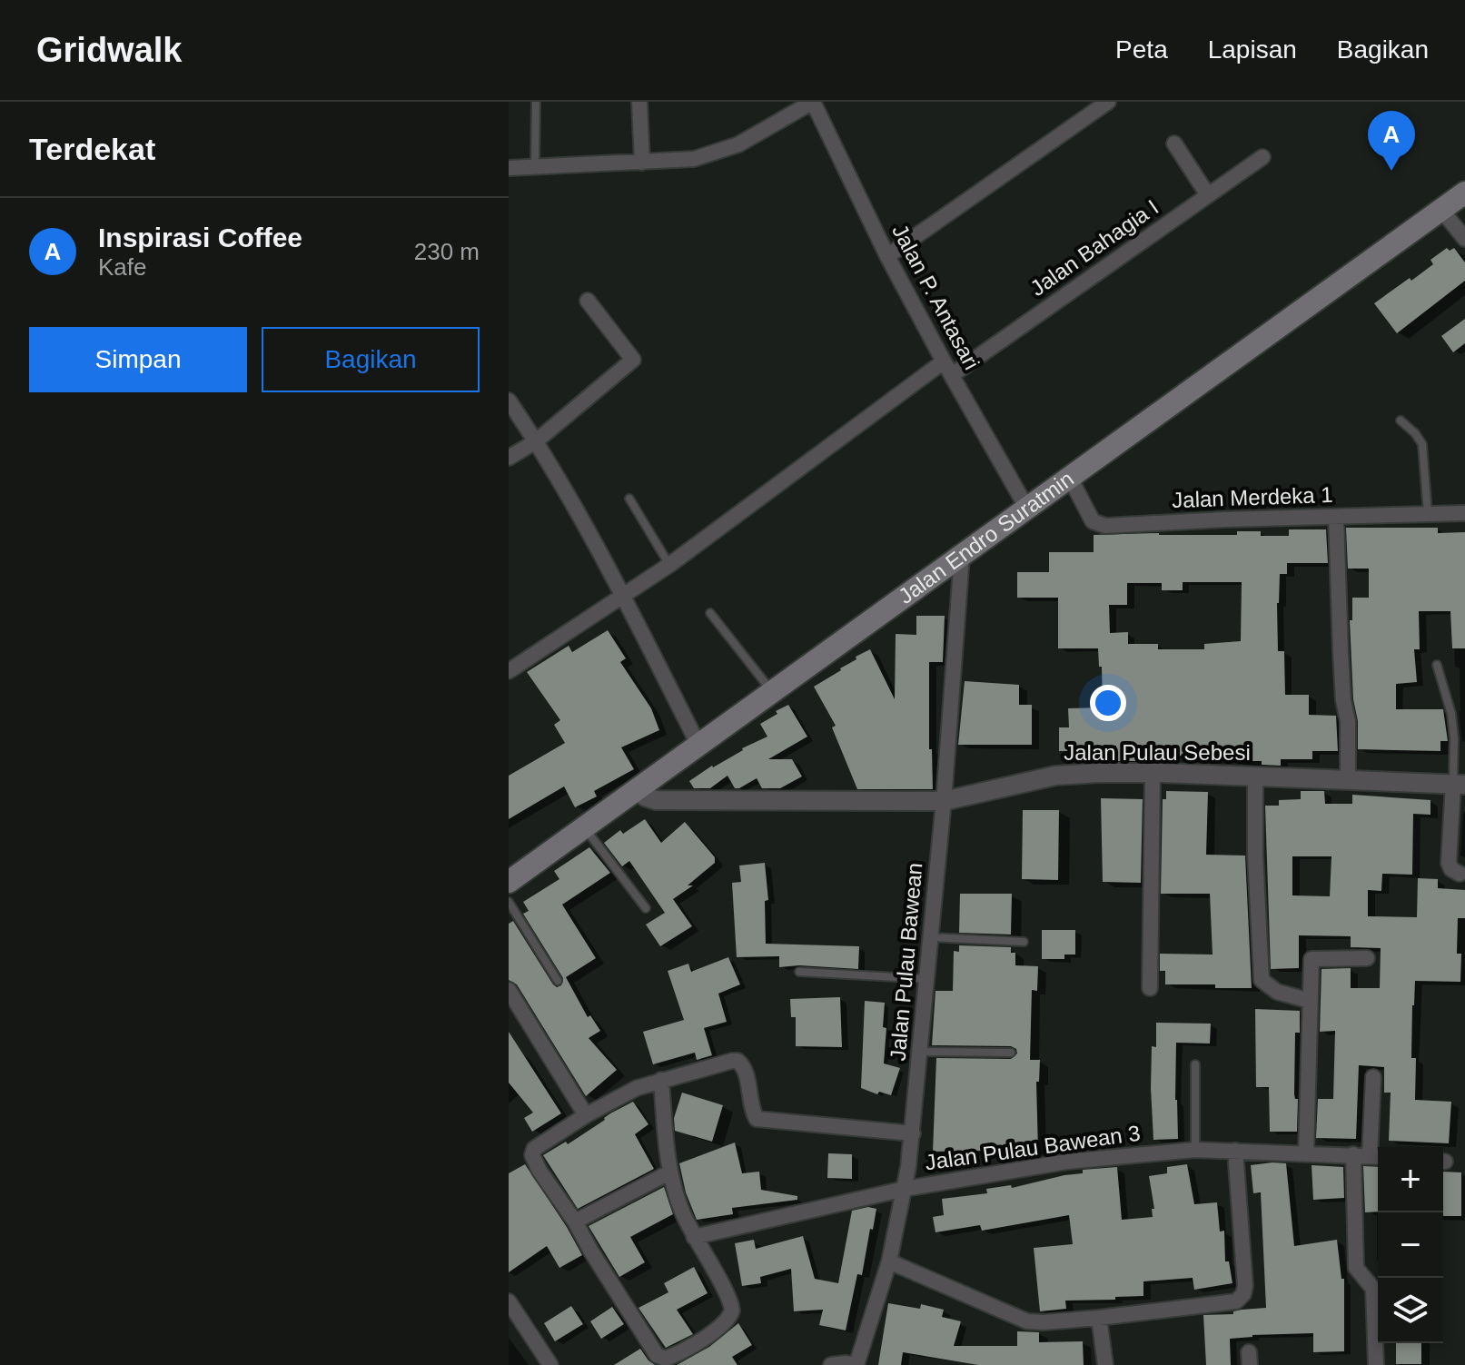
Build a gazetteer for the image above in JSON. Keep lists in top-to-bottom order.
{
  "streets": {
    "main road": ["Jalan Endro Suratmin"],
    "street": [
      "Jalan Bahagia I",
      "Jalan P. Antasari",
      "Jalan Merdeka 1",
      "Jalan Pulau Sebesi",
      "Jalan Pulau Bawean",
      "Jalan Pulau Bawean 3"
    ]
  },
  "crossings": [
    ["Jalan Bahagia I", "Jalan P. Antasari"],
    ["Jalan P. Antasari", "Jalan Endro Suratmin"],
    ["Jalan Merdeka 1", "Jalan Endro Suratmin"],
    ["Jalan Endro Suratmin", "Jalan Pulau Sebesi"],
    ["Jalan Endro Suratmin", "Jalan Pulau Bawean"],
    ["Jalan Pulau Sebesi", "Jalan Pulau Bawean"],
    ["Jalan Pulau Bawean", "Jalan Pulau Bawean 3"]
  ],
  "page": {
    "header": "Gridwalk",
    "nav": ["Peta", "Lapisan", "Bagikan"],
    "heading": "Terdekat",
    "pins": "A",
    "list": [
      {
        "mark": "A",
        "name": "Inspirasi Coffee",
        "note": "Kafe",
        "value": "230 m"
      }
    ],
    "buttons": ["Simpan", "Bagikan"],
    "map_buttons": ["+", "−"]
  }
}
